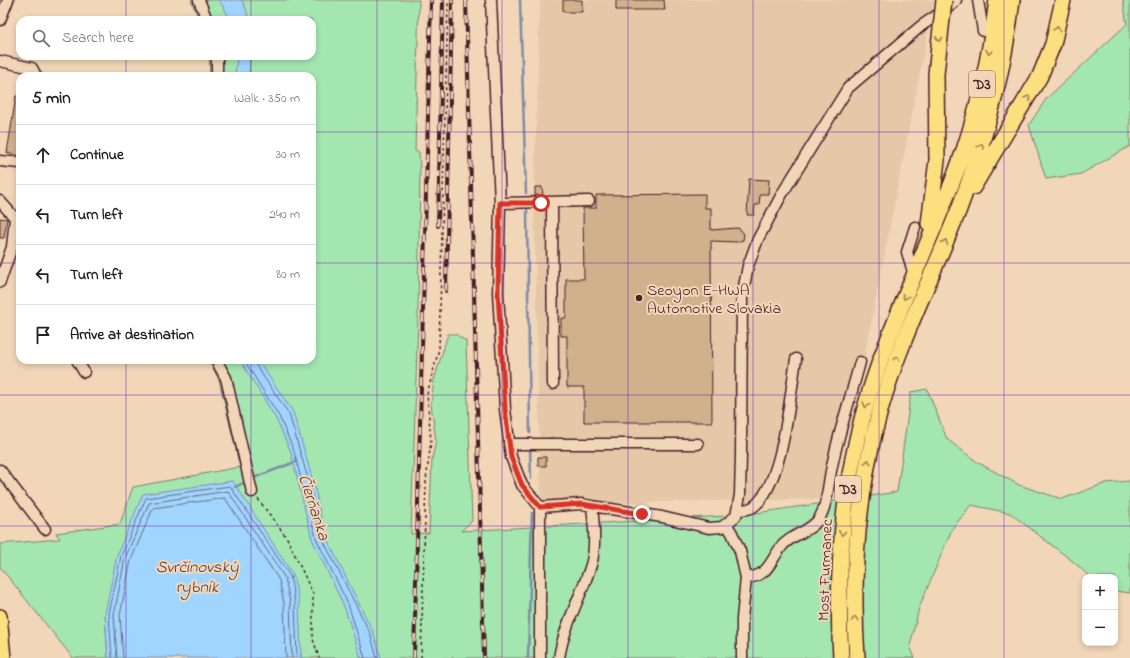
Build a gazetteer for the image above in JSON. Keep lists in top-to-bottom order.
{
  "streets": {
    "highway": ["D3", "Most Furmanec"]
  },
  "crossings": [
    ["D3", "Most Furmanec"]
  ],
  "water": ["Čierňanka", "Svrčinovský rybník"],
  "places": ["Seoyon E-HWA Automotive Slovakia"],
  "page": {
    "search": "Search here",
    "heading": ["5 min", "Walk · 350 m"],
    "list": [
      ["Continue", "30 m"],
      ["Turn left", "240 m"],
      ["Turn left", "80 m"],
      "Arrive at destination"
    ],
    "map_buttons": ["+", "−"]
  }
}
